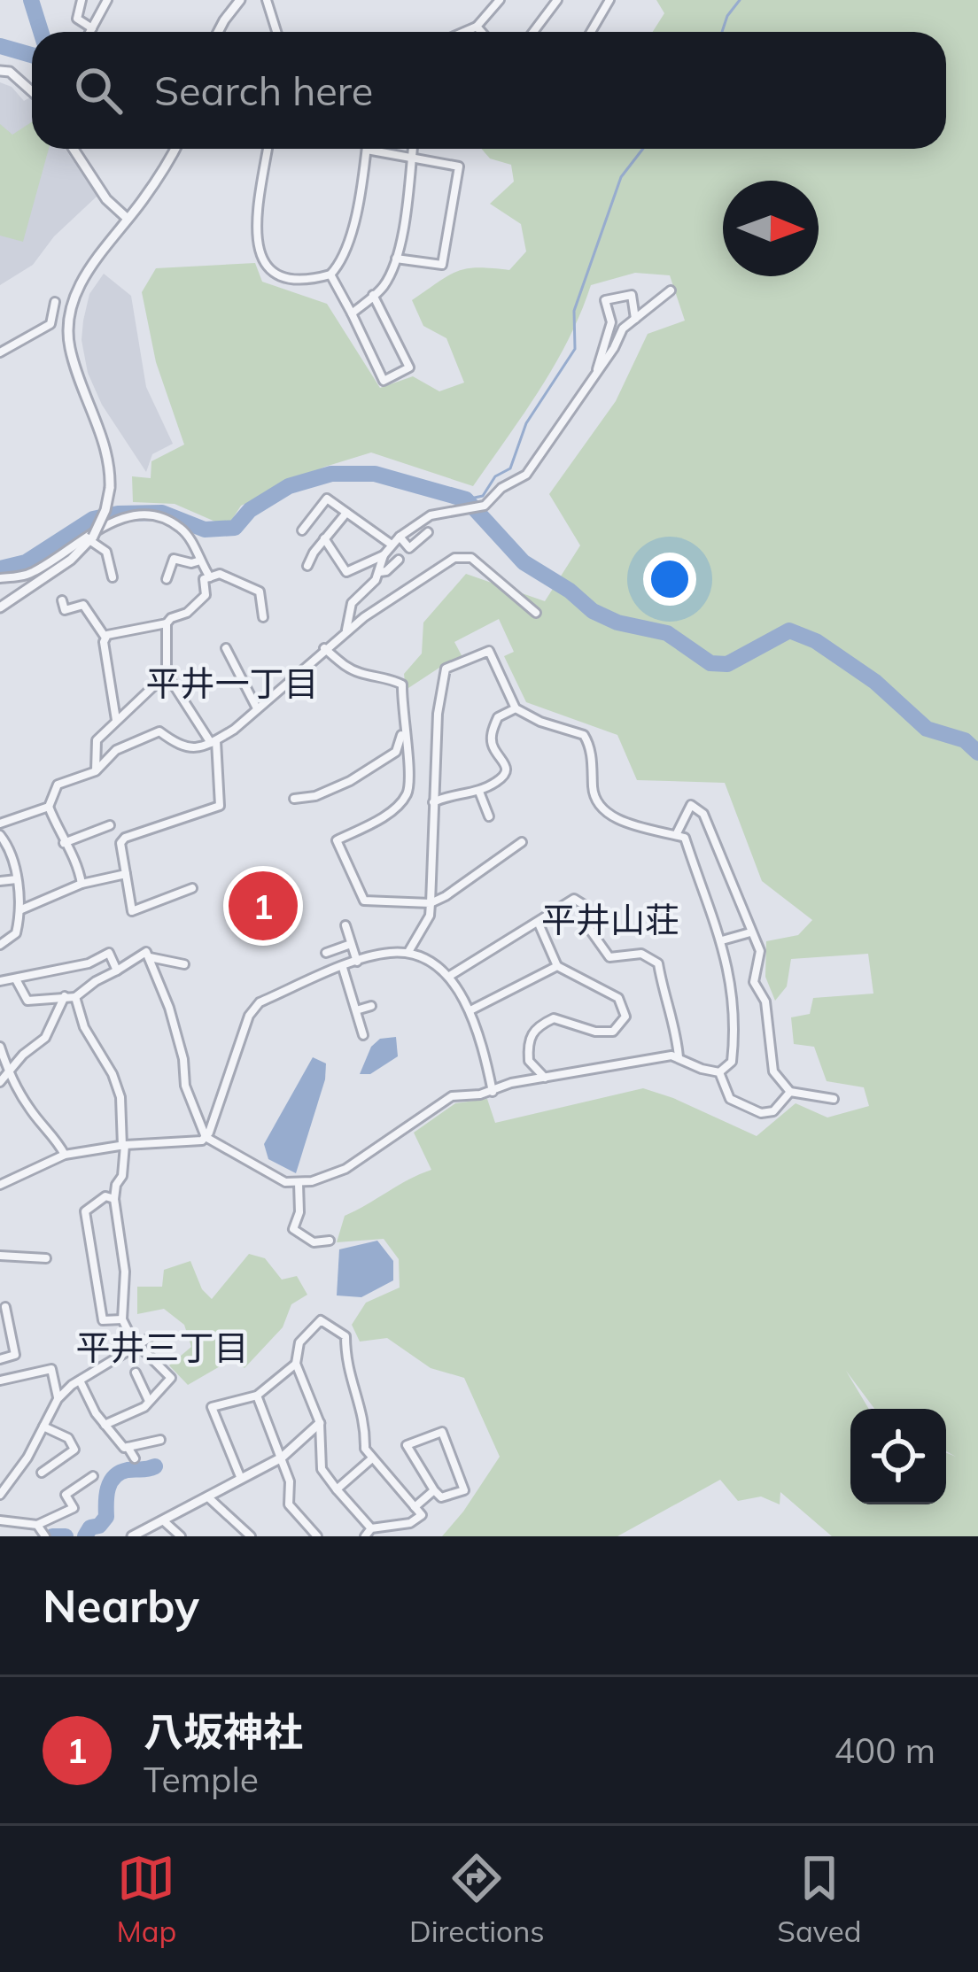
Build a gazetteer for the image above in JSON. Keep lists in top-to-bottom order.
{
  "districts": ["平井一丁目", "平井山荘", "平井三丁目"],
  "north": "right",
  "page": {
    "search": "Search here",
    "pins": "1",
    "heading": "Nearby",
    "list": [
      {
        "mark": "1",
        "name": "八坂神社",
        "note": "Temple",
        "value": "400 m"
      }
    ],
    "nav": ["Map", "Directions", "Saved"]
  }
}
